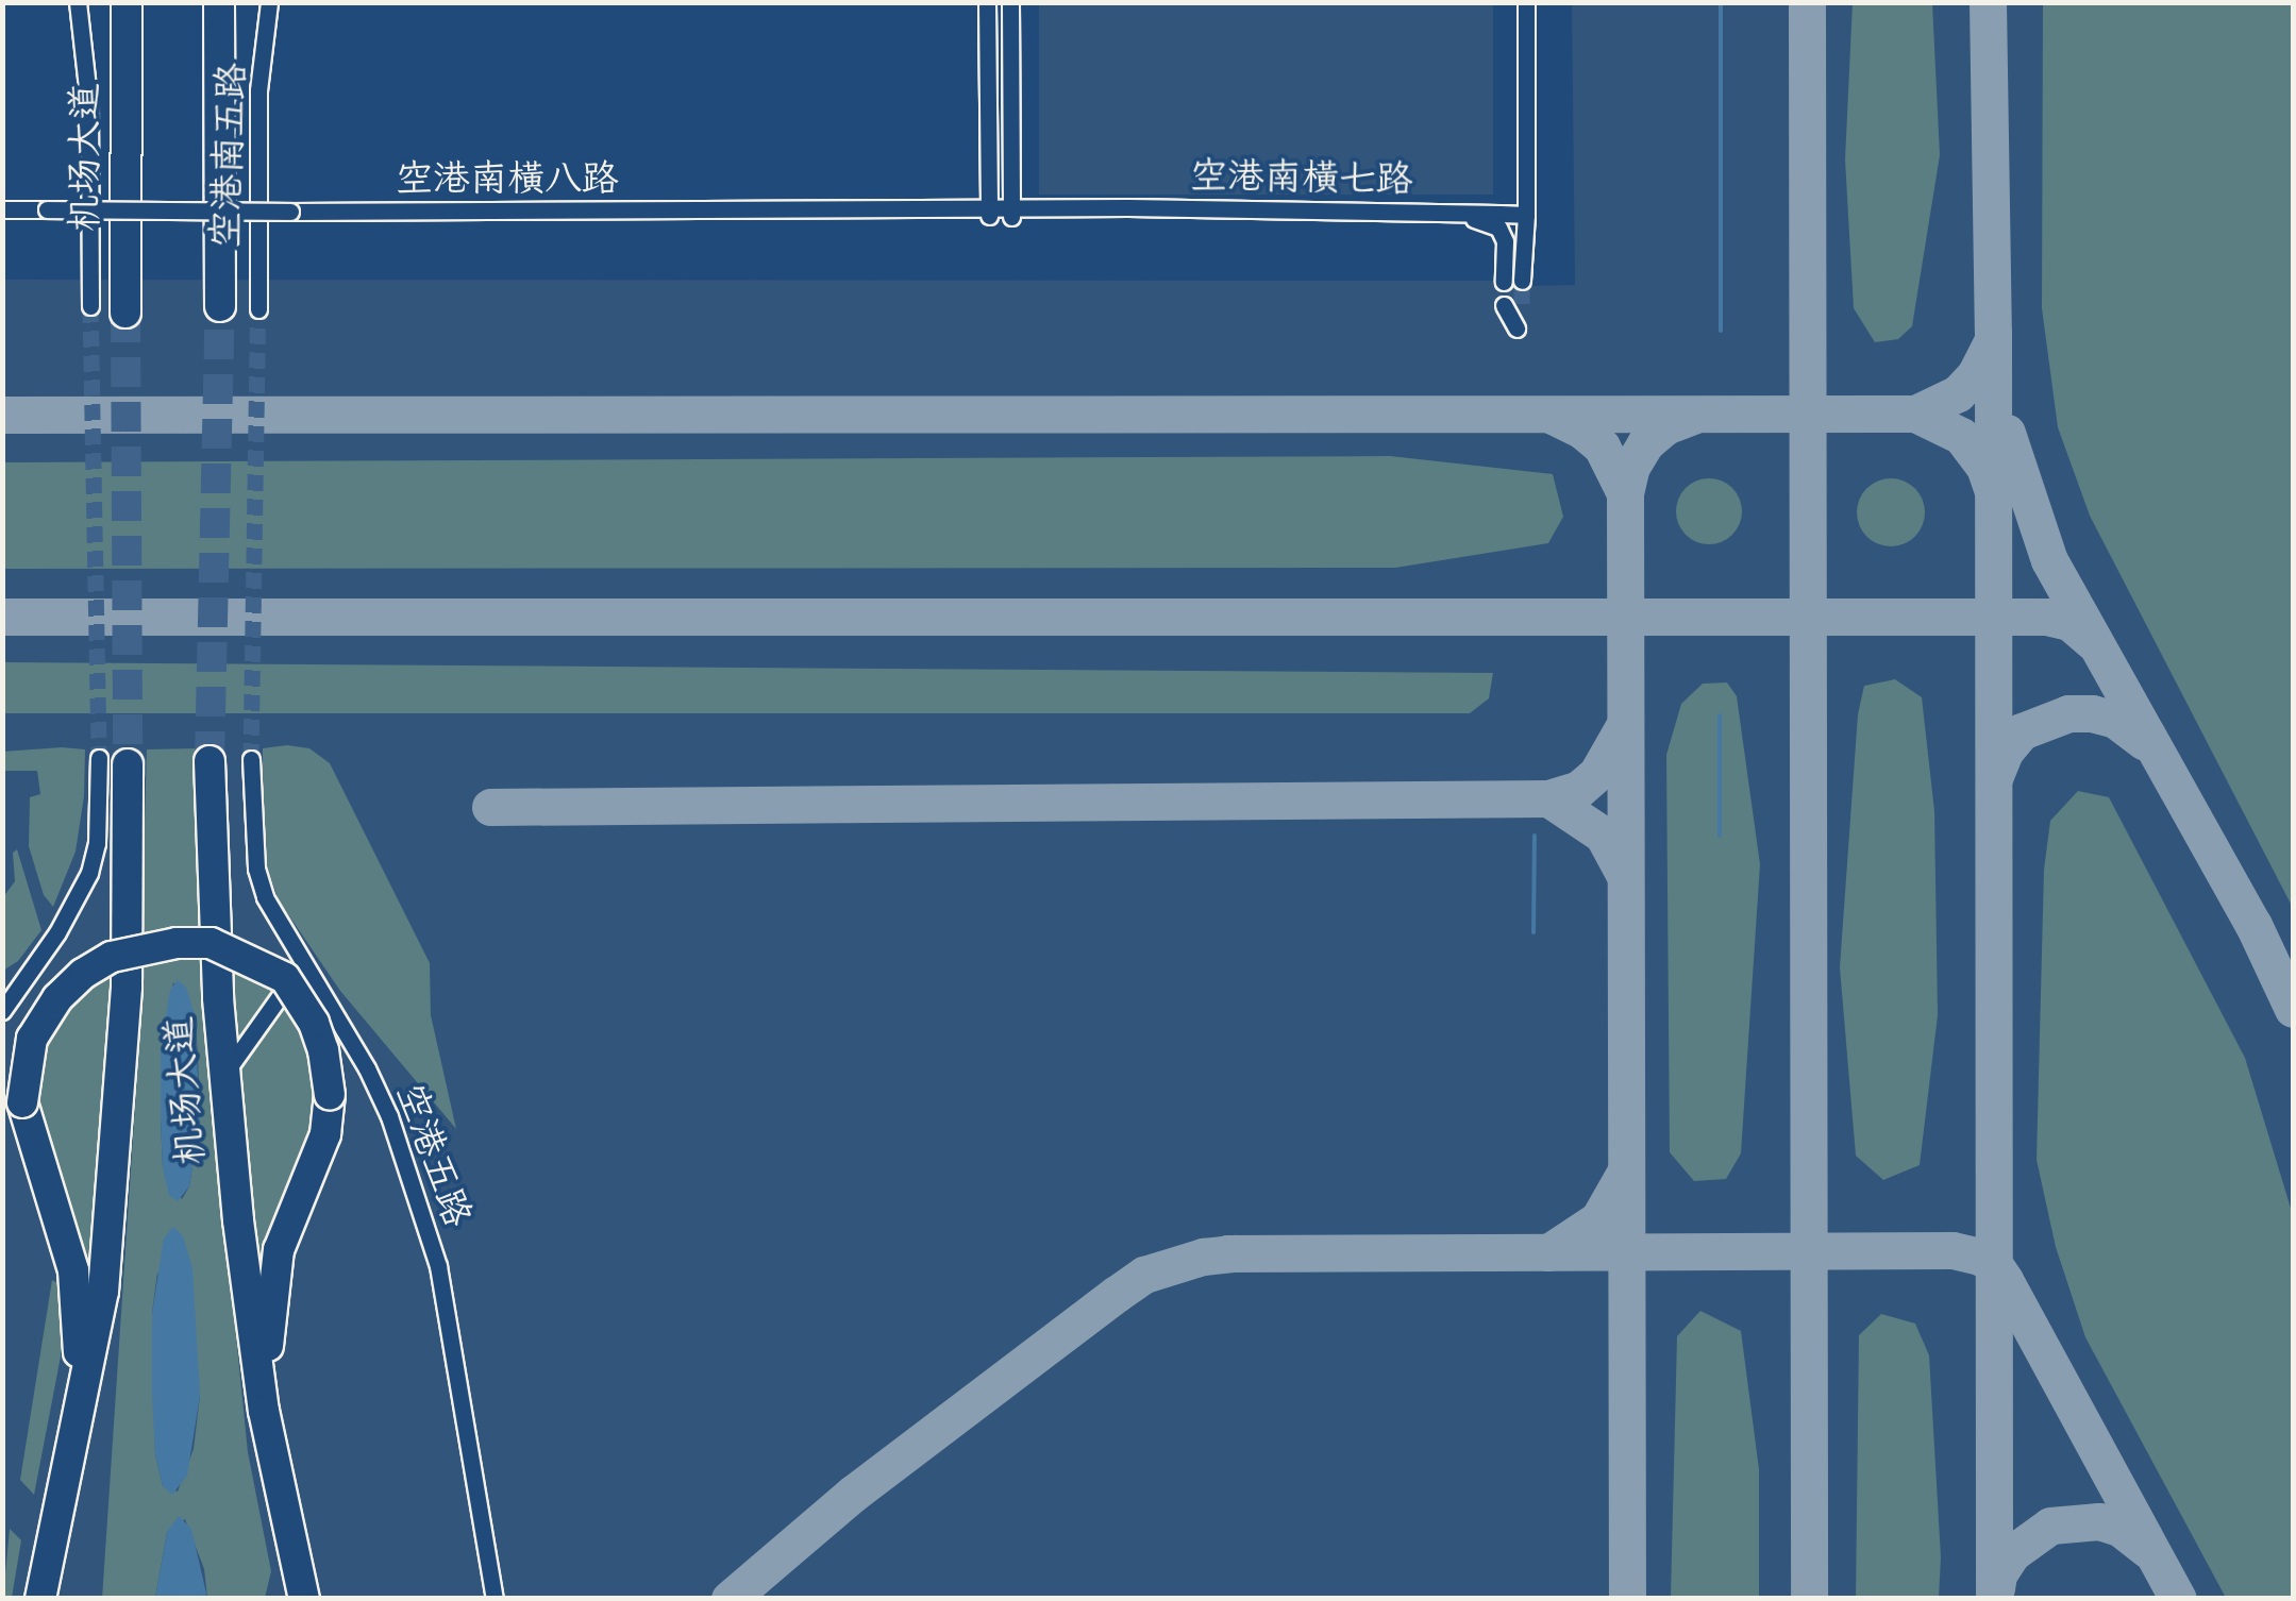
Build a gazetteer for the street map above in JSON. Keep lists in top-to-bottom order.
{
  "streets": {
    "highway": ["机场大道"],
    "street": [
      "空港南五路",
      "空港南横七路",
      "空港南横八路",
      "空港五路"
    ]
  },
  "crossings": [
    ["空港南横七路", "空港南横八路"]
  ]
}
